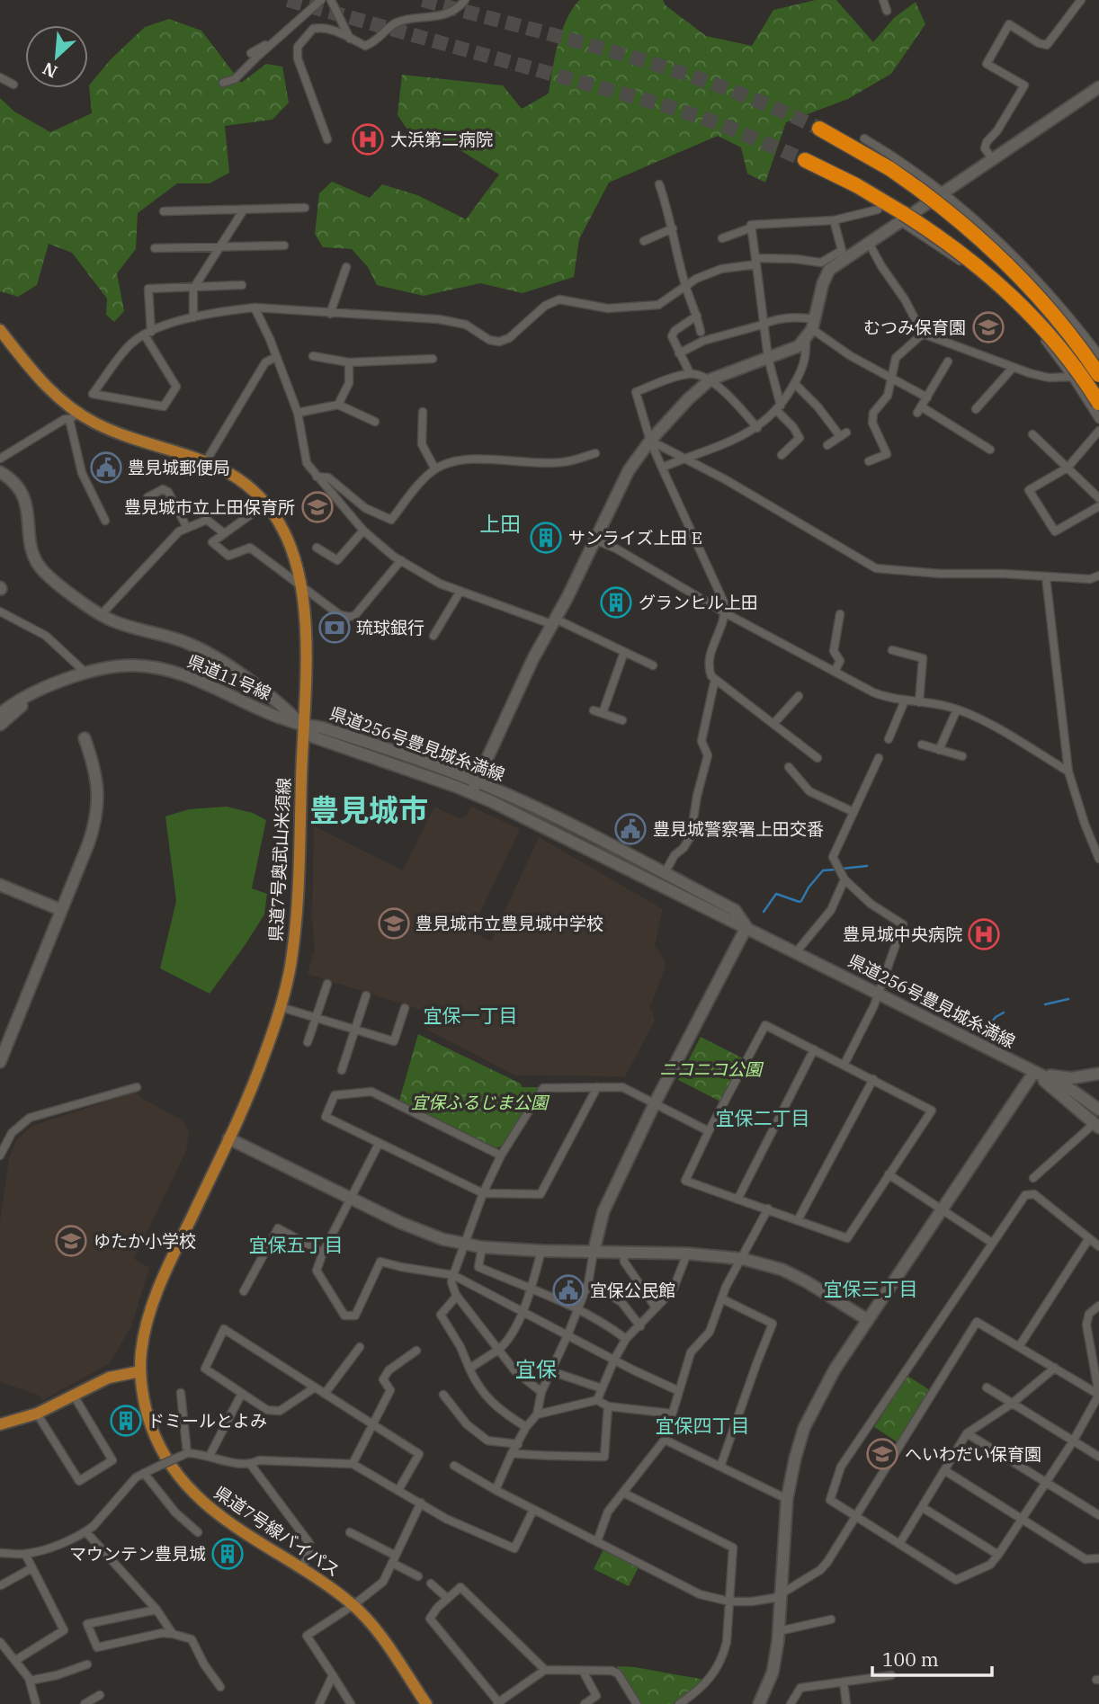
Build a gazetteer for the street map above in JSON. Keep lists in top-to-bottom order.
{
  "streets": {
    "main road": ["県道7号奥武山米須線", "県道7号線バイパス"],
    "street": ["県道11号線", "県道256号豊見城糸満線"]
  },
  "crossings": [
    ["県道11号線", "県道256号豊見城糸満線"],
    ["県道11号線", "県道7号奥武山米須線"],
    ["県道256号豊見城糸満線", "県道7号奥武山米須線"],
    ["県道7号奥武山米須線", "県道7号線バイパス"]
  ],
  "districts": [
    "上田",
    "豊見城市",
    "宜保一丁目",
    "宜保二丁目",
    "宜保五丁目",
    "宜保三丁目",
    "宜保",
    "宜保四丁目"
  ],
  "parks": ["ニコニコ公園", "宜保ふるじま公園"],
  "places": {
    "hospital": ["大浜第二病院", "豊見城中央病院"],
    "school or university": [
      "むつみ保育園",
      "豊見城市立上田保育所",
      "豊見城市立豊見城中学校",
      "ゆたか小学校",
      "へいわだい保育園"
    ],
    "public building": ["豊見城郵便局", "豊見城警察署上田交番", "宜保公民館"],
    "building": [
      "サンライズ上田 E",
      "グランヒル上田",
      "ドミールとよみ",
      "マウンテン豊見城"
    ],
    "bank": ["琉球銀行"]
  },
  "scale_bar": "100 m",
  "north": "bottom left"
}
